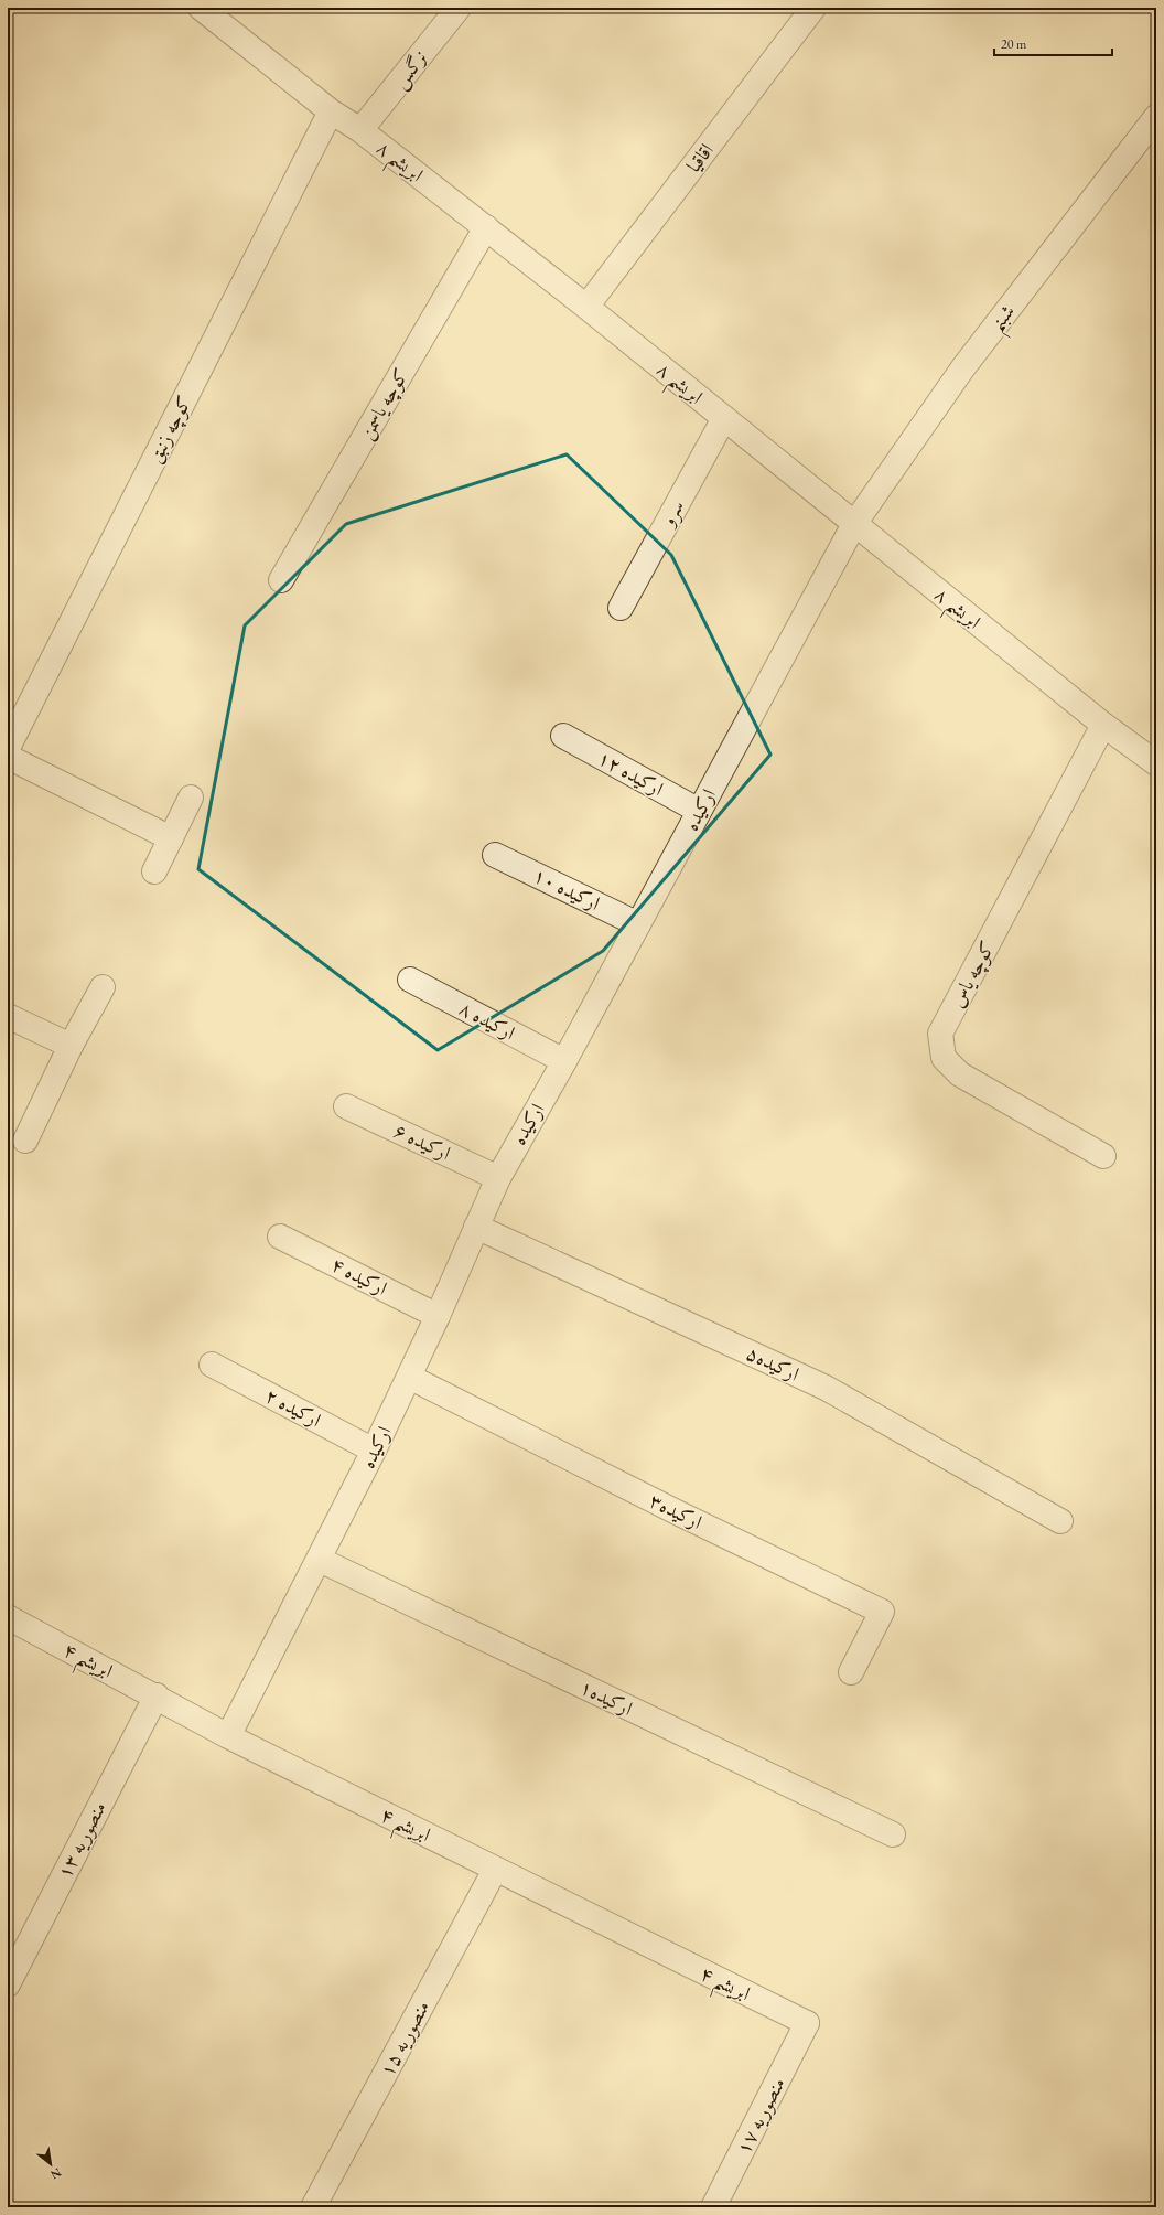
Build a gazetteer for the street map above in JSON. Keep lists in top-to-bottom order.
{
  "streets": {
    "street": [
      "نرگس",
      "اقاقیا",
      "ابریشم ۸",
      "شبنم",
      "کوچه یاسمن",
      "کوچه زنبق",
      "سرو",
      "ارکیده ۱۲",
      "ارکیده",
      "ارکیده ۱۰",
      "کوچه یاس",
      "ارکیده ۸",
      "ارکیده ۶",
      "ارکیده ۴",
      "ارکیده۵",
      "ارکیده ۲",
      "ارکیده۳",
      "ابریشم ۴",
      "ارکیده۱",
      "منصوریه ۱۳",
      "منصوریه ۱۵",
      "منصوریه ۱۷"
    ]
  },
  "crossings": [
    ["نرگس", "ابریشم ۸"],
    ["اقاقیا", "ابریشم ۸"],
    ["ابریشم ۸", "شبنم"],
    ["ابریشم ۸", "کوچه یاسمن"],
    ["ابریشم ۸", "کوچه زنبق"],
    ["ابریشم ۸", "سرو"],
    ["ابریشم ۸", "ارکیده"],
    ["ابریشم ۸", "کوچه یاس"],
    ["شبنم", "ارکیده"],
    ["ارکیده ۱۲", "ارکیده"],
    ["ارکیده", "ارکیده ۱۰"],
    ["ارکیده", "ارکیده ۸"],
    ["ارکیده", "ارکیده ۶"],
    ["ارکیده", "ارکیده ۴"],
    ["ارکیده", "ارکیده۵"],
    ["ارکیده", "ارکیده ۲"],
    ["ارکیده", "ارکیده۳"],
    ["ارکیده", "ابریشم ۴"],
    ["ارکیده", "ارکیده۱"],
    ["ابریشم ۴", "منصوریه ۱۳"],
    ["ابریشم ۴", "منصوریه ۱۵"],
    ["ابریشم ۴", "منصوریه ۱۷"]
  ],
  "scale_bar": "20 m",
  "north": "bottom right"
}
